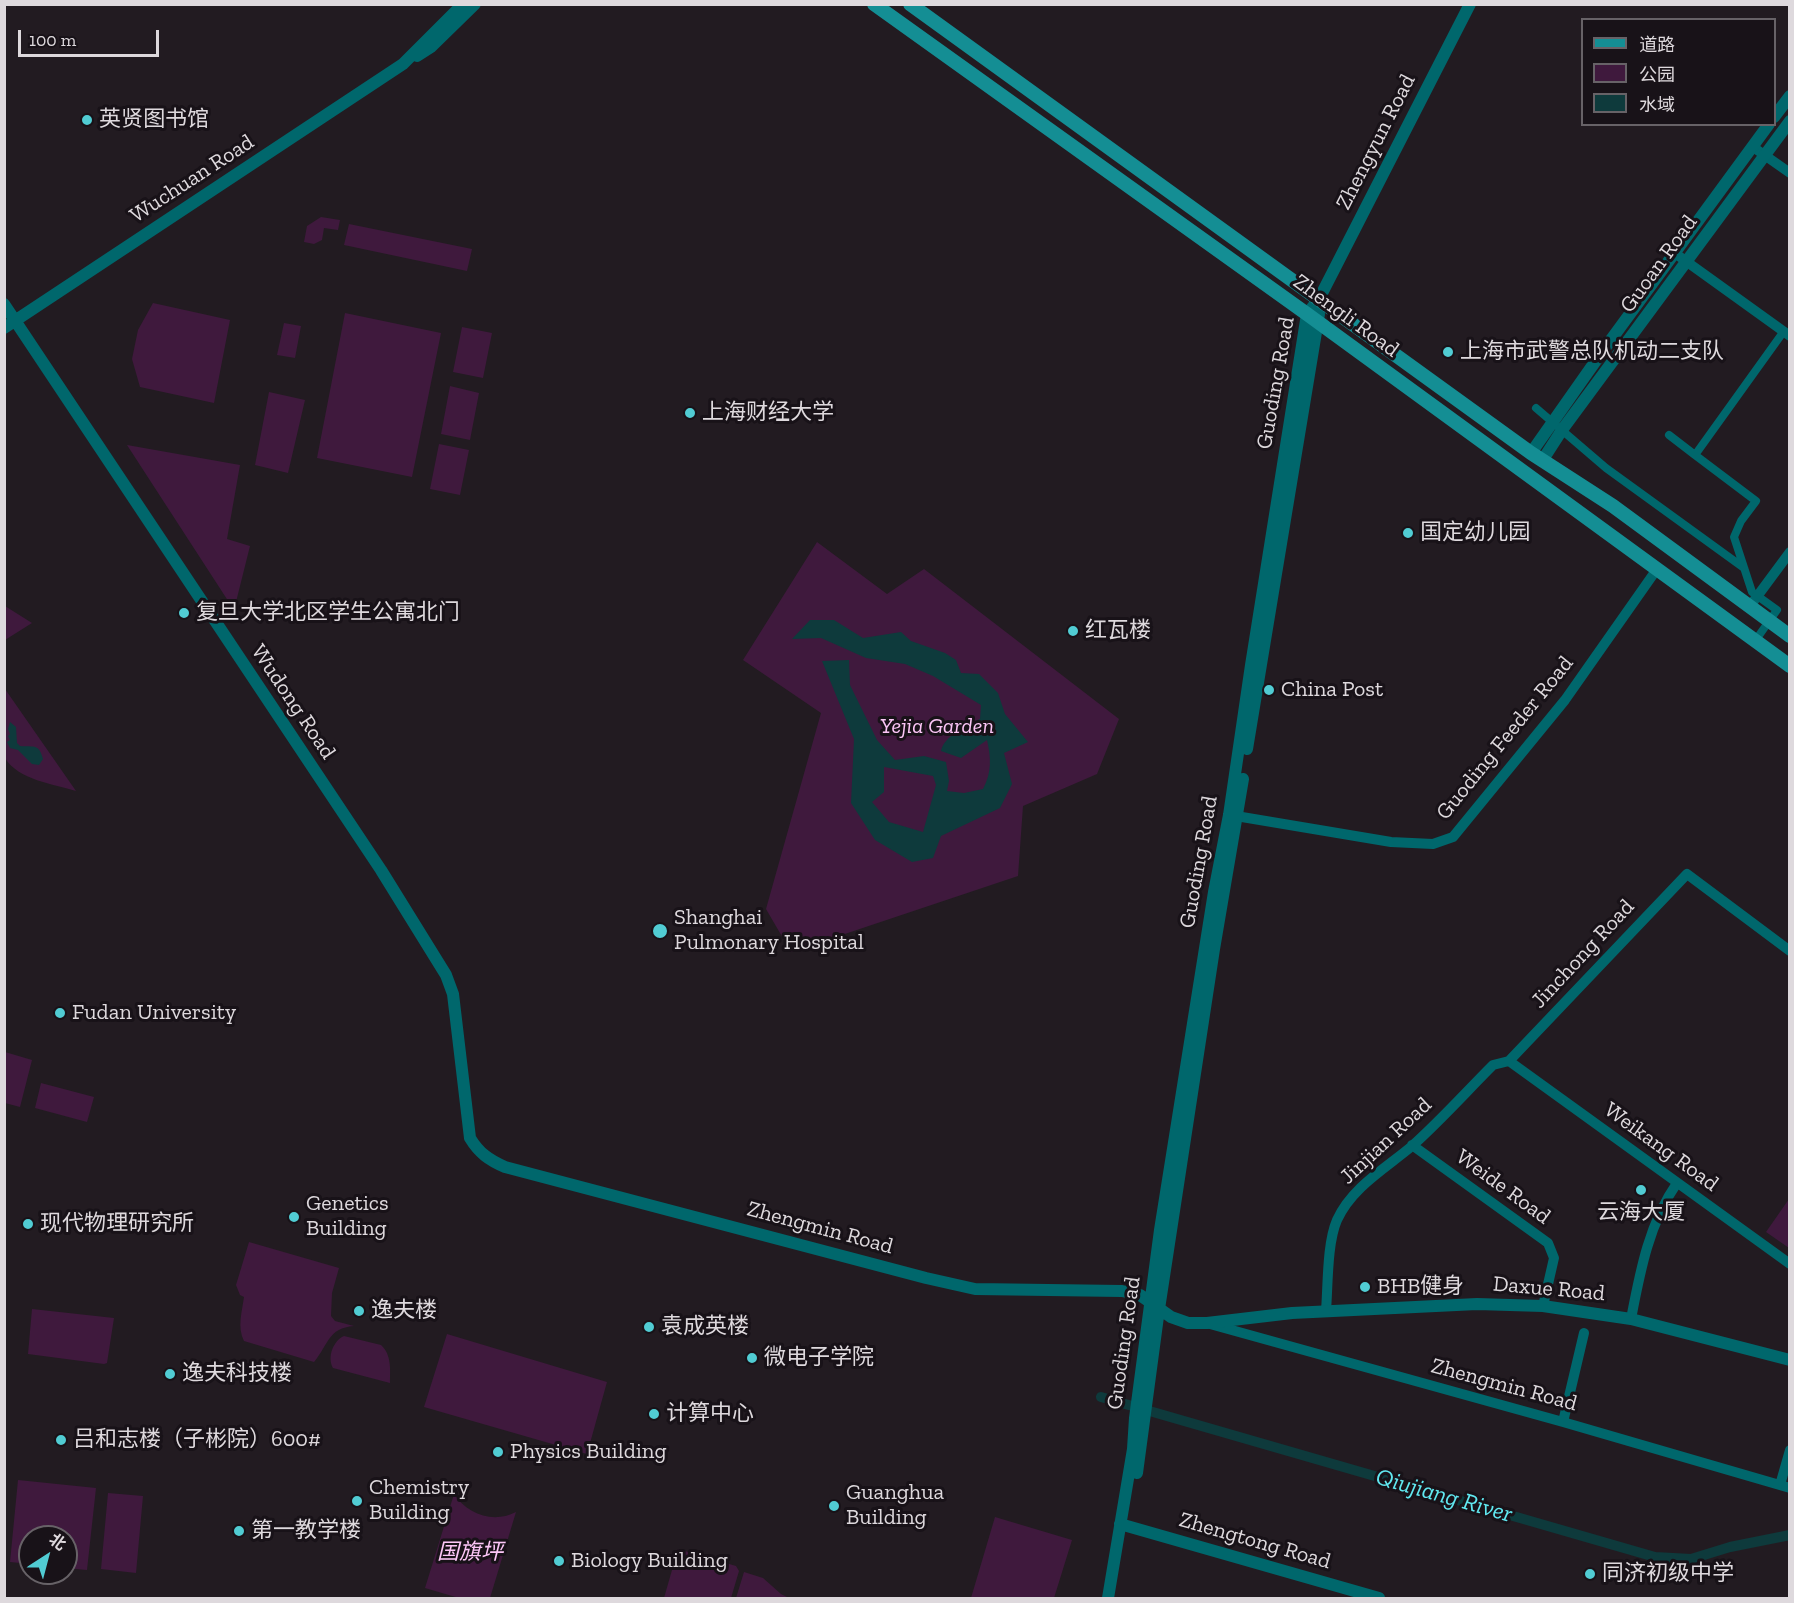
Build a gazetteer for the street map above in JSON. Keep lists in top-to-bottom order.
{
  "streets": {
    "main road": ["Zhengli Road"],
    "street": [
      "Zhengyun Road",
      "Wuchuan Road",
      "Guoan Road",
      "Guoding Road",
      "Wudong Road",
      "Guoding Feeder Road",
      "Jinchong Road",
      "Jinjian Road",
      "Weikang Road",
      "Weide Road",
      "Zhengmin Road",
      "Daxue Road",
      "Zhengtong Road"
    ]
  },
  "crossings": [
    ["Zhengyun Road", "Zhengli Road"],
    ["Zhengyun Road", "Guoding Road"],
    ["Wuchuan Road", "Wudong Road"],
    ["Guoan Road", "Zhengli Road"],
    ["Zhengli Road", "Guoding Road"],
    ["Zhengli Road", "Guoding Feeder Road"],
    ["Guoding Road", "Guoding Feeder Road"],
    ["Guoding Road", "Zhengmin Road"],
    ["Guoding Road", "Daxue Road"],
    ["Guoding Road", "Zhengtong Road"],
    ["Wudong Road", "Zhengmin Road"],
    ["Jinchong Road", "Jinjian Road"],
    ["Jinchong Road", "Weikang Road"],
    ["Jinjian Road", "Weikang Road"],
    ["Jinjian Road", "Weide Road"],
    ["Jinjian Road", "Daxue Road"],
    ["Weide Road", "Daxue Road"],
    ["Zhengmin Road", "Daxue Road"]
  ],
  "water": ["Qiujiang River"],
  "parks": ["Yejia Garden", "国旗坪"],
  "places": [
    "英贤图书馆",
    "上海市武警总队机动二支队",
    "上海财经大学",
    "国定幼儿园",
    "复旦大学北区学生公寓北门",
    "红瓦楼",
    "China Post",
    "Shanghai Pulmonary Hospital",
    "Fudan University",
    "云海大厦",
    "Genetics Building",
    "现代物理研究所",
    "BHB健身",
    "逸夫楼",
    "袁成英楼",
    "微电子学院",
    "逸夫科技楼",
    "计算中心",
    "吕和志楼（子彬院）600#",
    "Physics Building",
    "Chemistry Building",
    "Guanghua Building",
    "第一教学楼",
    "Biology Building",
    "同济初级中学"
  ],
  "legend": ["道路", "公园", "水域"],
  "scale_bar": "100 m",
  "north": "top right"
}
